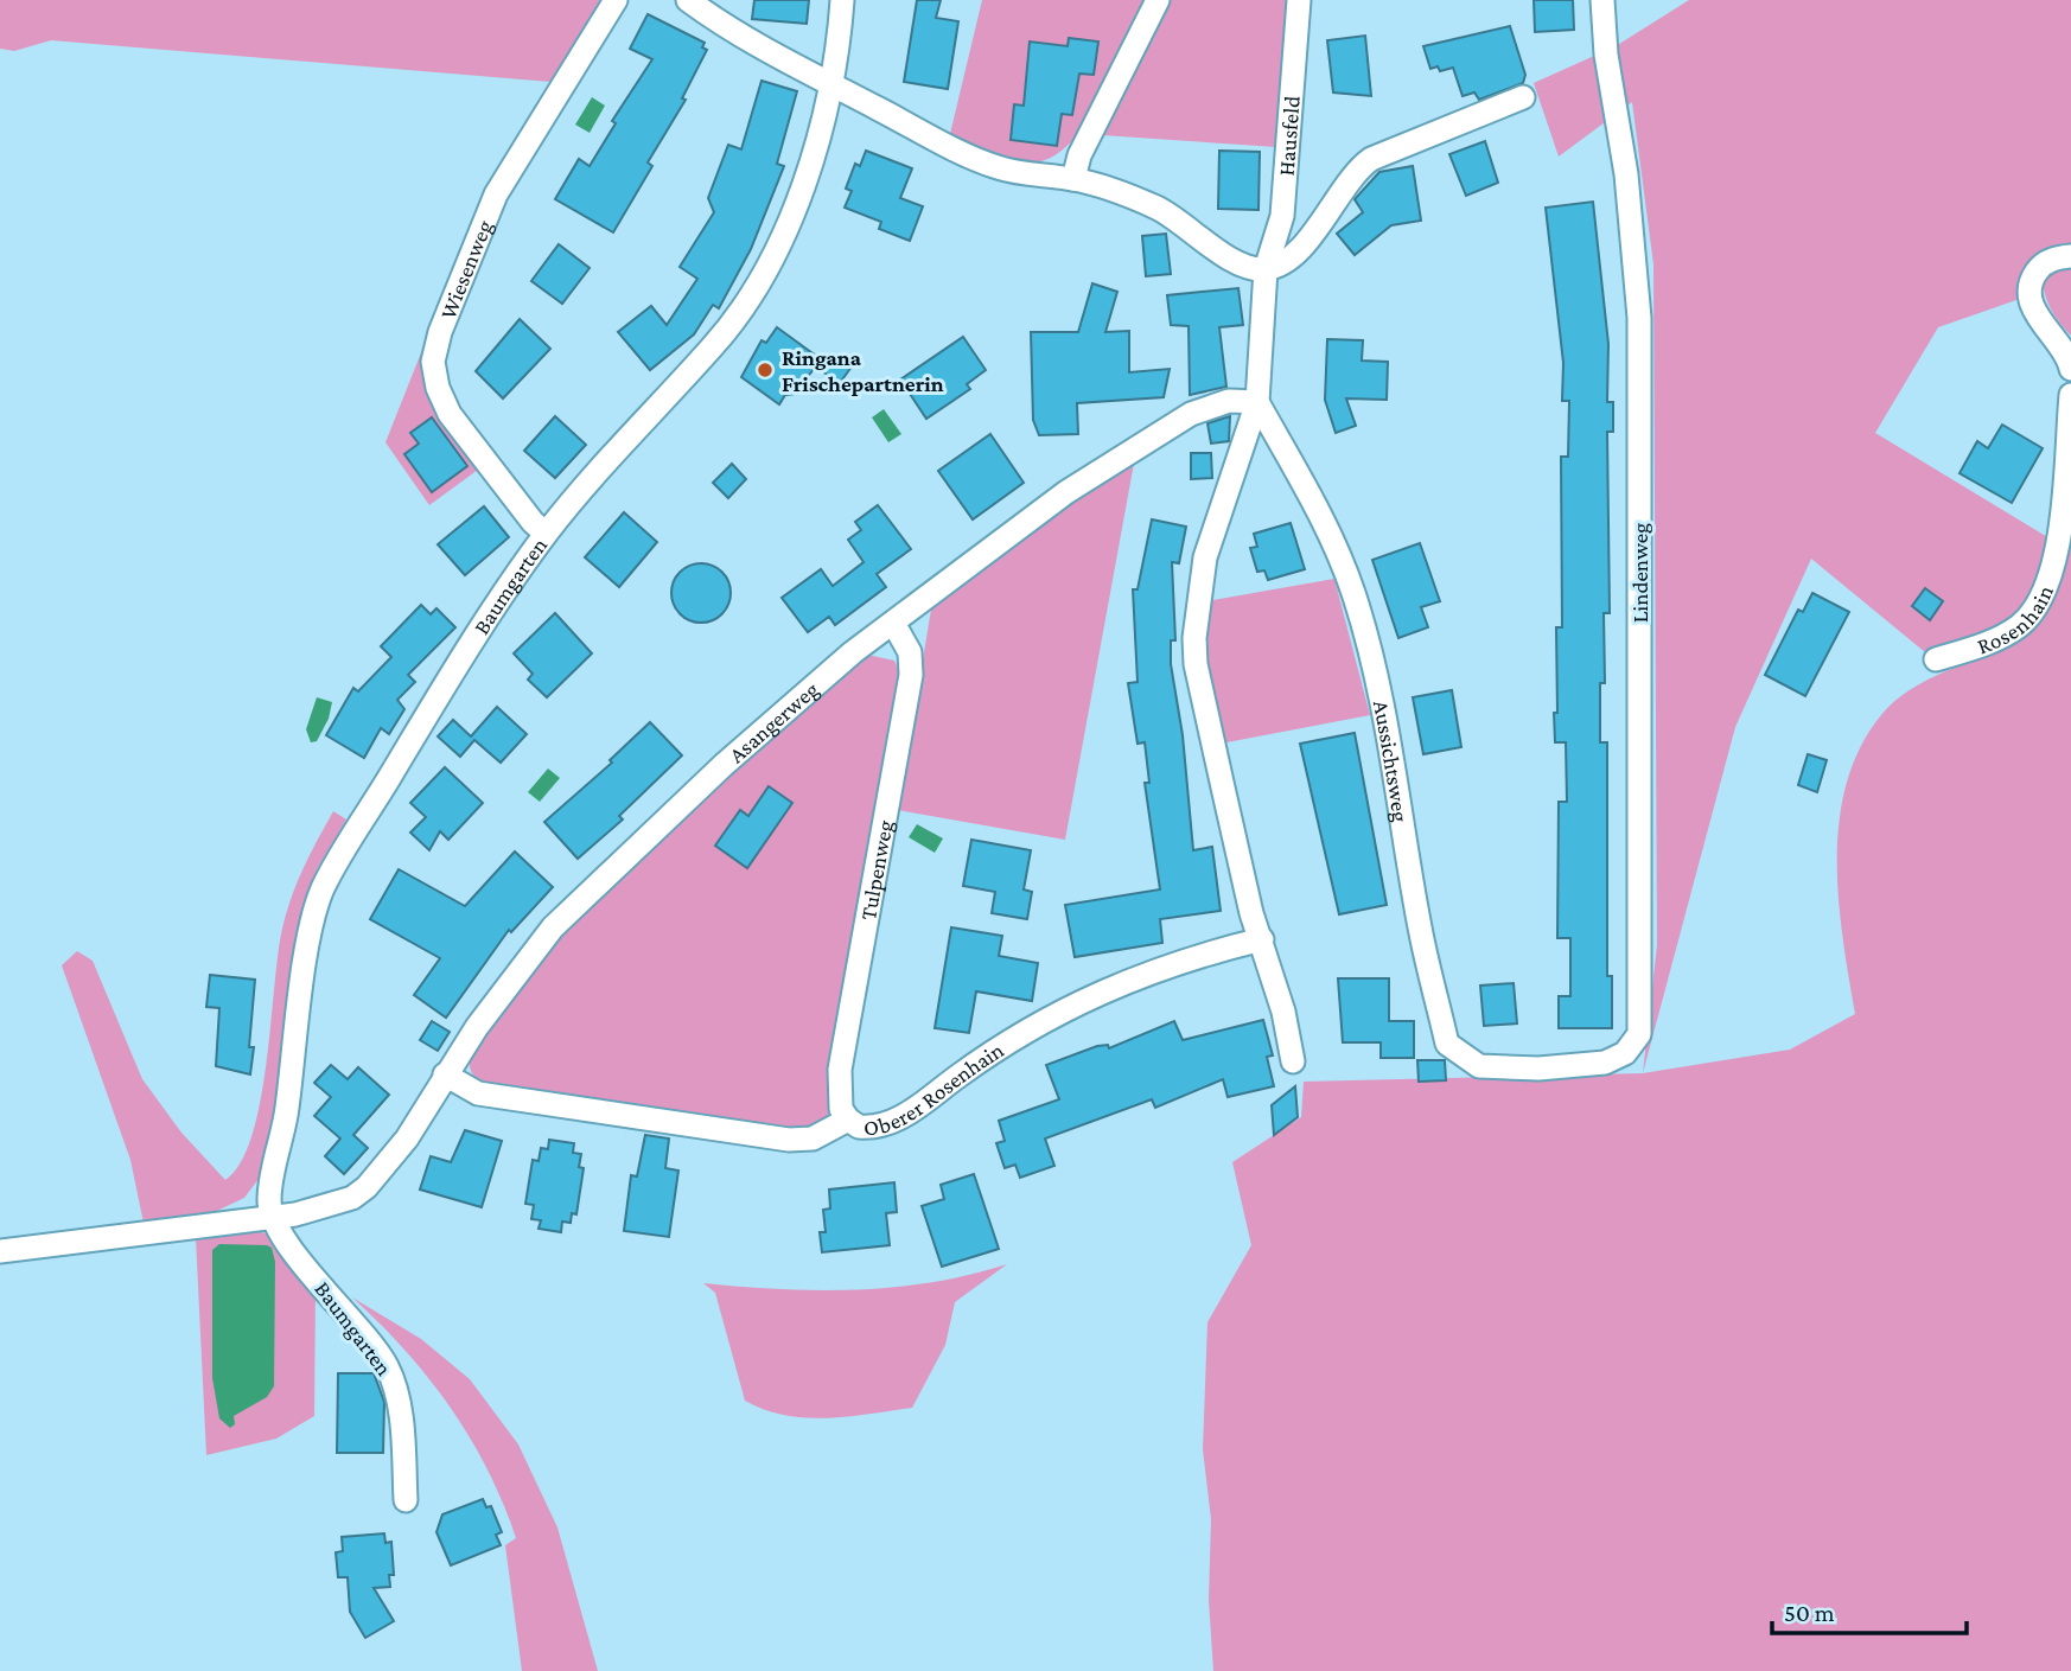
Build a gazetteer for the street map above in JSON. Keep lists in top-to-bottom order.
{
  "streets": {
    "street": [
      "Hausfeld",
      "Wiesenweg",
      "Lindenweg",
      "Baumgarten",
      "Rosenhain",
      "Asangerweg",
      "Aussichtsweg",
      "Tulpenweg",
      "Oberer Rosenhain"
    ]
  },
  "crossings": [
    ["Wiesenweg", "Baumgarten"],
    ["Lindenweg", "Aussichtsweg"],
    ["Baumgarten", "Asangerweg"],
    ["Asangerweg", "Aussichtsweg"],
    ["Asangerweg", "Tulpenweg"],
    ["Asangerweg", "Oberer Rosenhain"],
    ["Tulpenweg", "Oberer Rosenhain"]
  ],
  "places": ["Ringana Frischepartnerin"],
  "scale_bar": "50 m"
}
